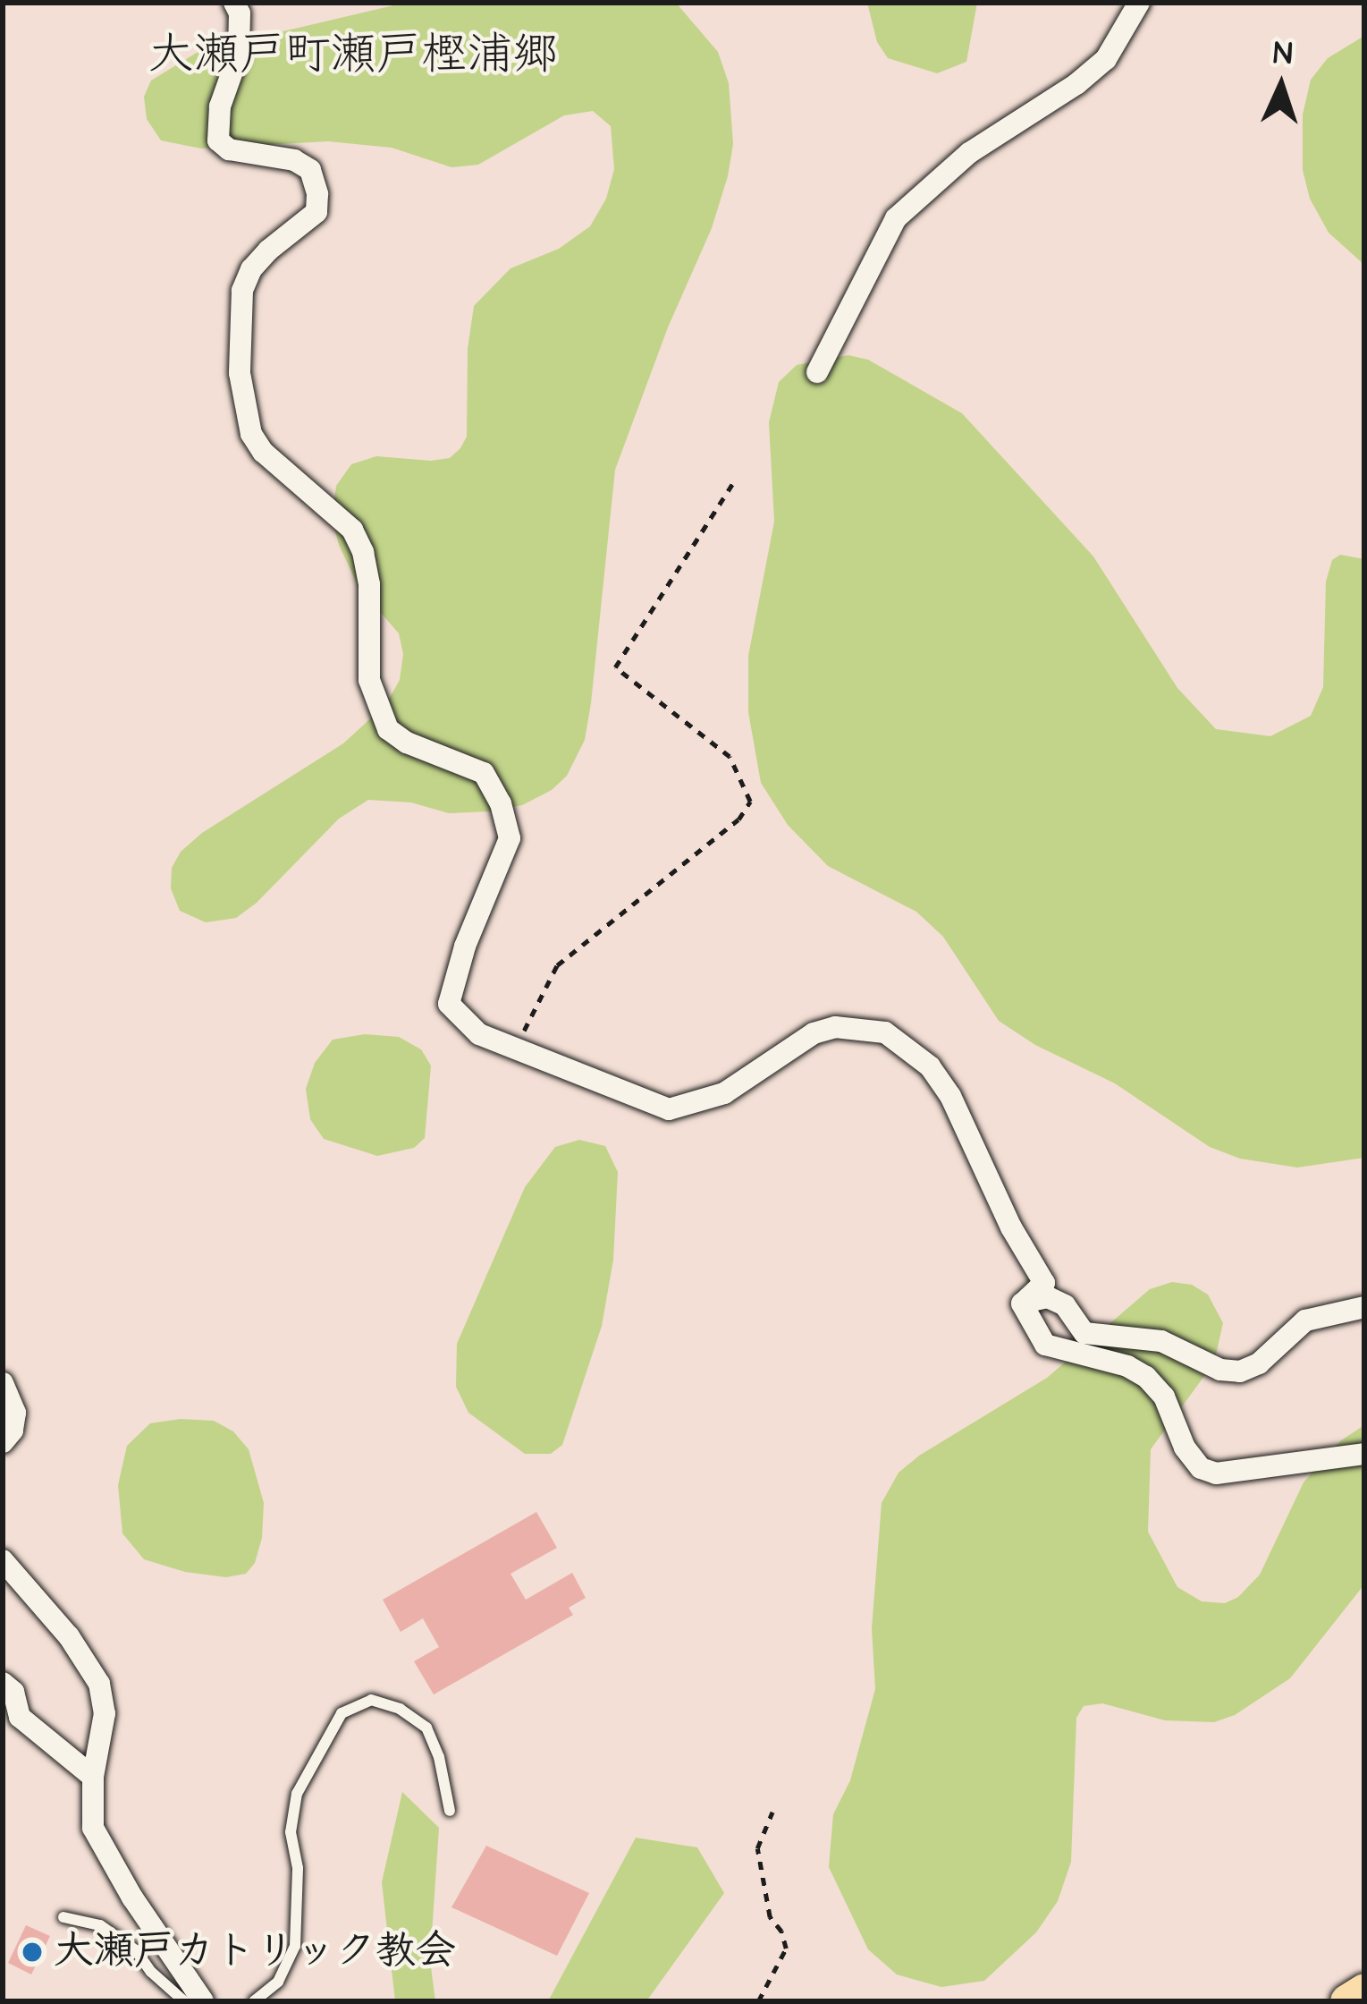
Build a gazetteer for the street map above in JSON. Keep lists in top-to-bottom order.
{
  "districts": ["大瀬戸町瀬戸樫浦郷"],
  "places": ["大瀬戸カトリック教会"],
  "north": "top"
}
